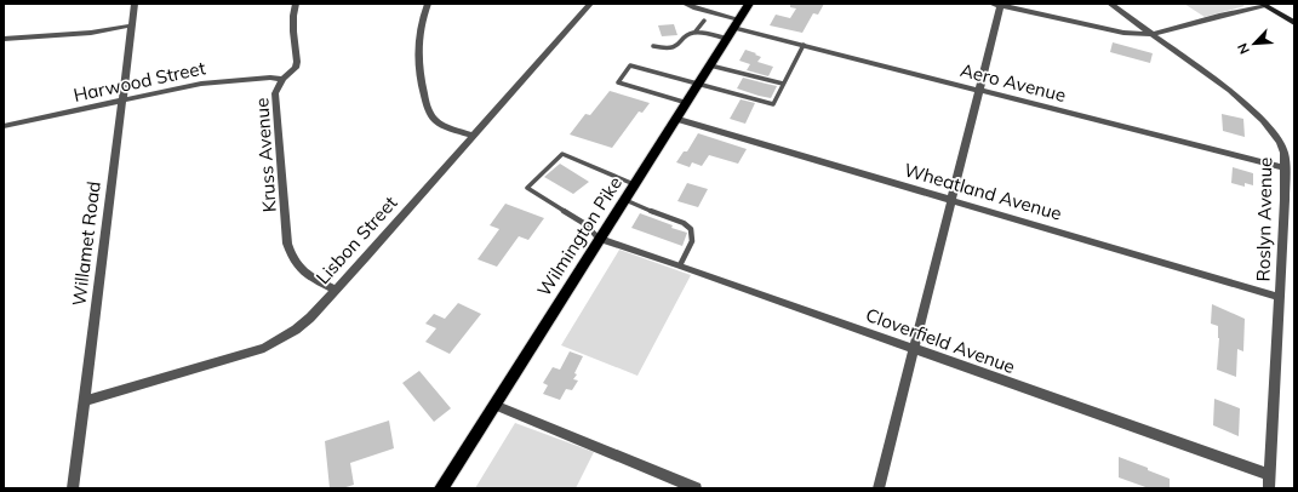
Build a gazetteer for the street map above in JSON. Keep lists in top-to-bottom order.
{
  "streets": {
    "main road": ["Wilmington Pike"],
    "street": [
      "Harwood Street",
      "Aero Avenue",
      "Kruss Avenue",
      "Wheatland Avenue",
      "Roslyn Avenue",
      "Lisbon Street",
      "Willamet Road",
      "Cloverfield Avenue"
    ]
  },
  "crossings": [
    ["Harwood Street", "Kruss Avenue"],
    ["Harwood Street", "Willamet Road"],
    ["Aero Avenue", "Roslyn Avenue"],
    ["Aero Avenue", "Wilmington Pike"],
    ["Kruss Avenue", "Lisbon Street"],
    ["Wheatland Avenue", "Roslyn Avenue"],
    ["Wheatland Avenue", "Wilmington Pike"],
    ["Roslyn Avenue", "Cloverfield Avenue"],
    ["Wilmington Pike", "Cloverfield Avenue"],
    ["Lisbon Street", "Willamet Road"]
  ],
  "north": "bottom left"
}
